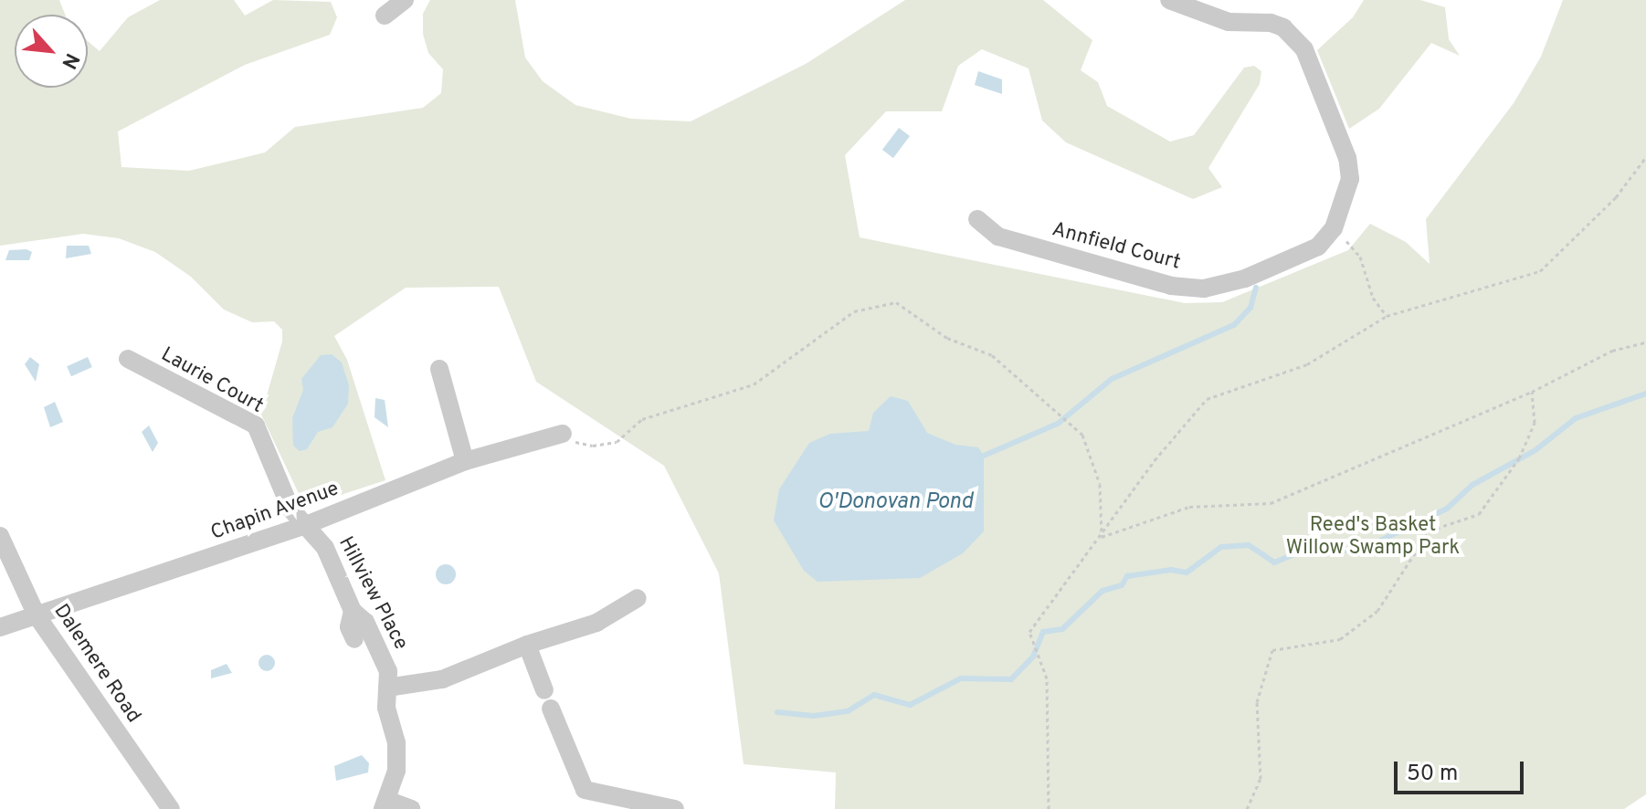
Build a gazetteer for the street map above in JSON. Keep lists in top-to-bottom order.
{
  "streets": {
    "street": [
      "Annfield Court",
      "Laurie Court",
      "Chapin Avenue",
      "Hillview Place",
      "Dalemere Road"
    ]
  },
  "crossings": [
    ["Laurie Court", "Chapin Avenue"],
    ["Laurie Court", "Hillview Place"],
    ["Chapin Avenue", "Hillview Place"],
    ["Chapin Avenue", "Dalemere Road"]
  ],
  "water": ["O'Donovan Pond"],
  "parks": ["Reed's Basket Willow Swamp Park"],
  "scale_bar": "50 m",
  "north": "bottom right"
}
